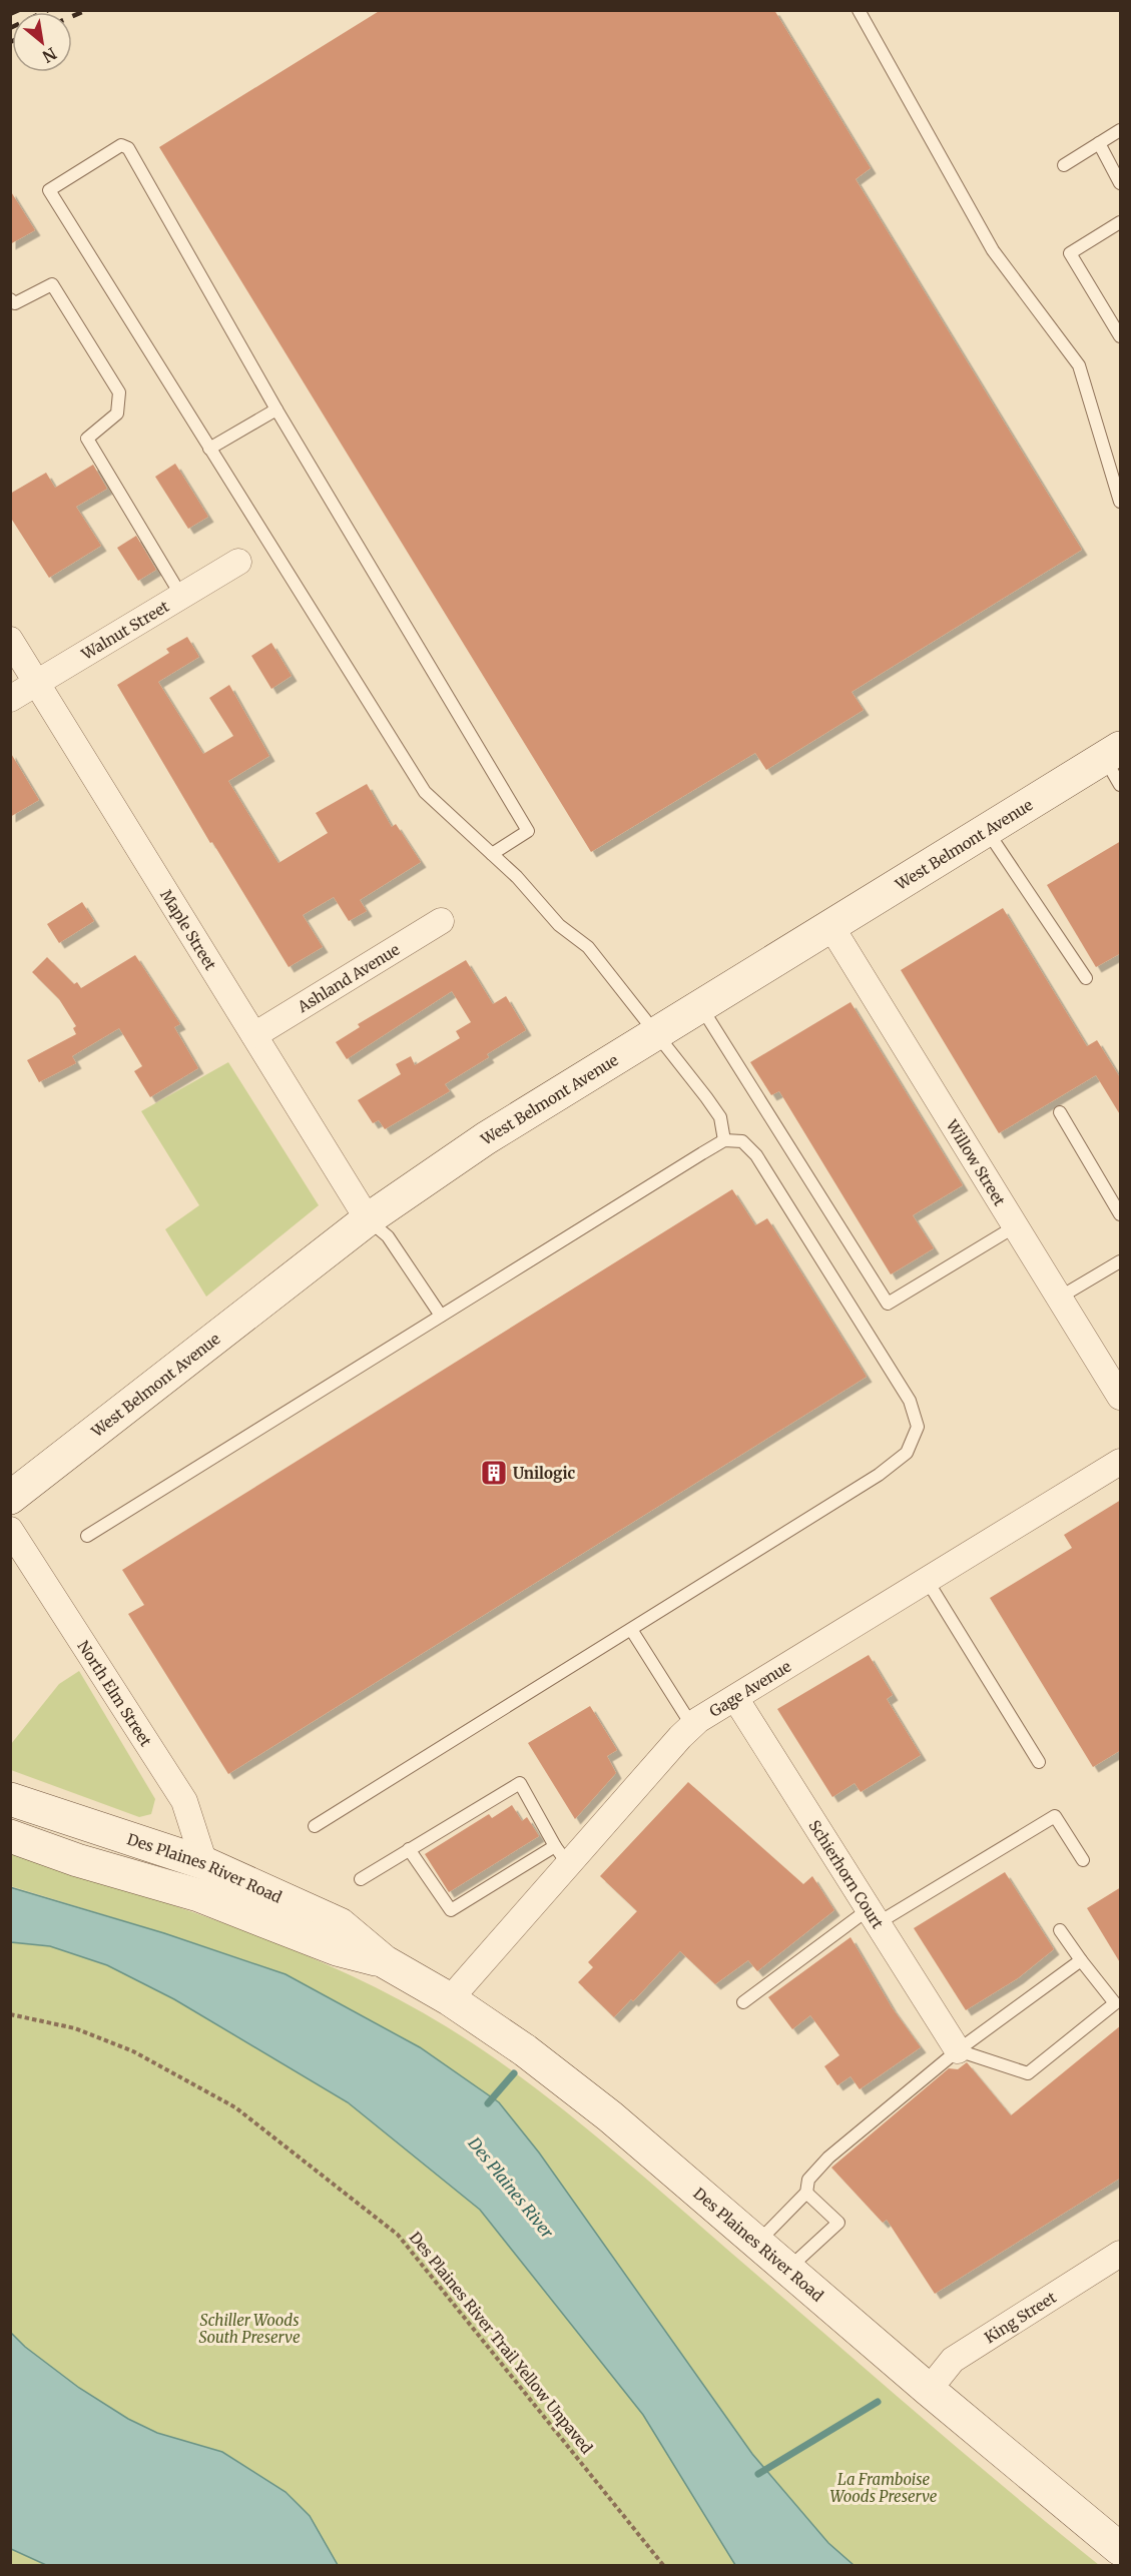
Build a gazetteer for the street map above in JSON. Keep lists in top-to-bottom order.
{
  "streets": {
    "main road": ["West Belmont Avenue", "Des Plaines River Road"],
    "street": [
      "Walnut Street",
      "Maple Street",
      "Ashland Avenue",
      "Willow Street",
      "Gage Avenue",
      "North Elm Street",
      "Schierhorn Court",
      "King Street"
    ],
    "path": ["Des Plaines River Trail Yellow Unpaved"]
  },
  "crossings": [
    ["Walnut Street", "Maple Street"],
    ["West Belmont Avenue", "Maple Street"],
    ["West Belmont Avenue", "Willow Street"],
    ["Maple Street", "Ashland Avenue"],
    ["Gage Avenue", "Des Plaines River Road"],
    ["Gage Avenue", "Schierhorn Court"],
    ["North Elm Street", "Des Plaines River Road"],
    ["Des Plaines River Road", "King Street"]
  ],
  "water": ["Des Plaines River"],
  "parks": ["Schiller Woods South Preserve", "La Framboise Woods Preserve"],
  "places": {
    "building": ["Unilogic"]
  },
  "north": "bottom right"
}
